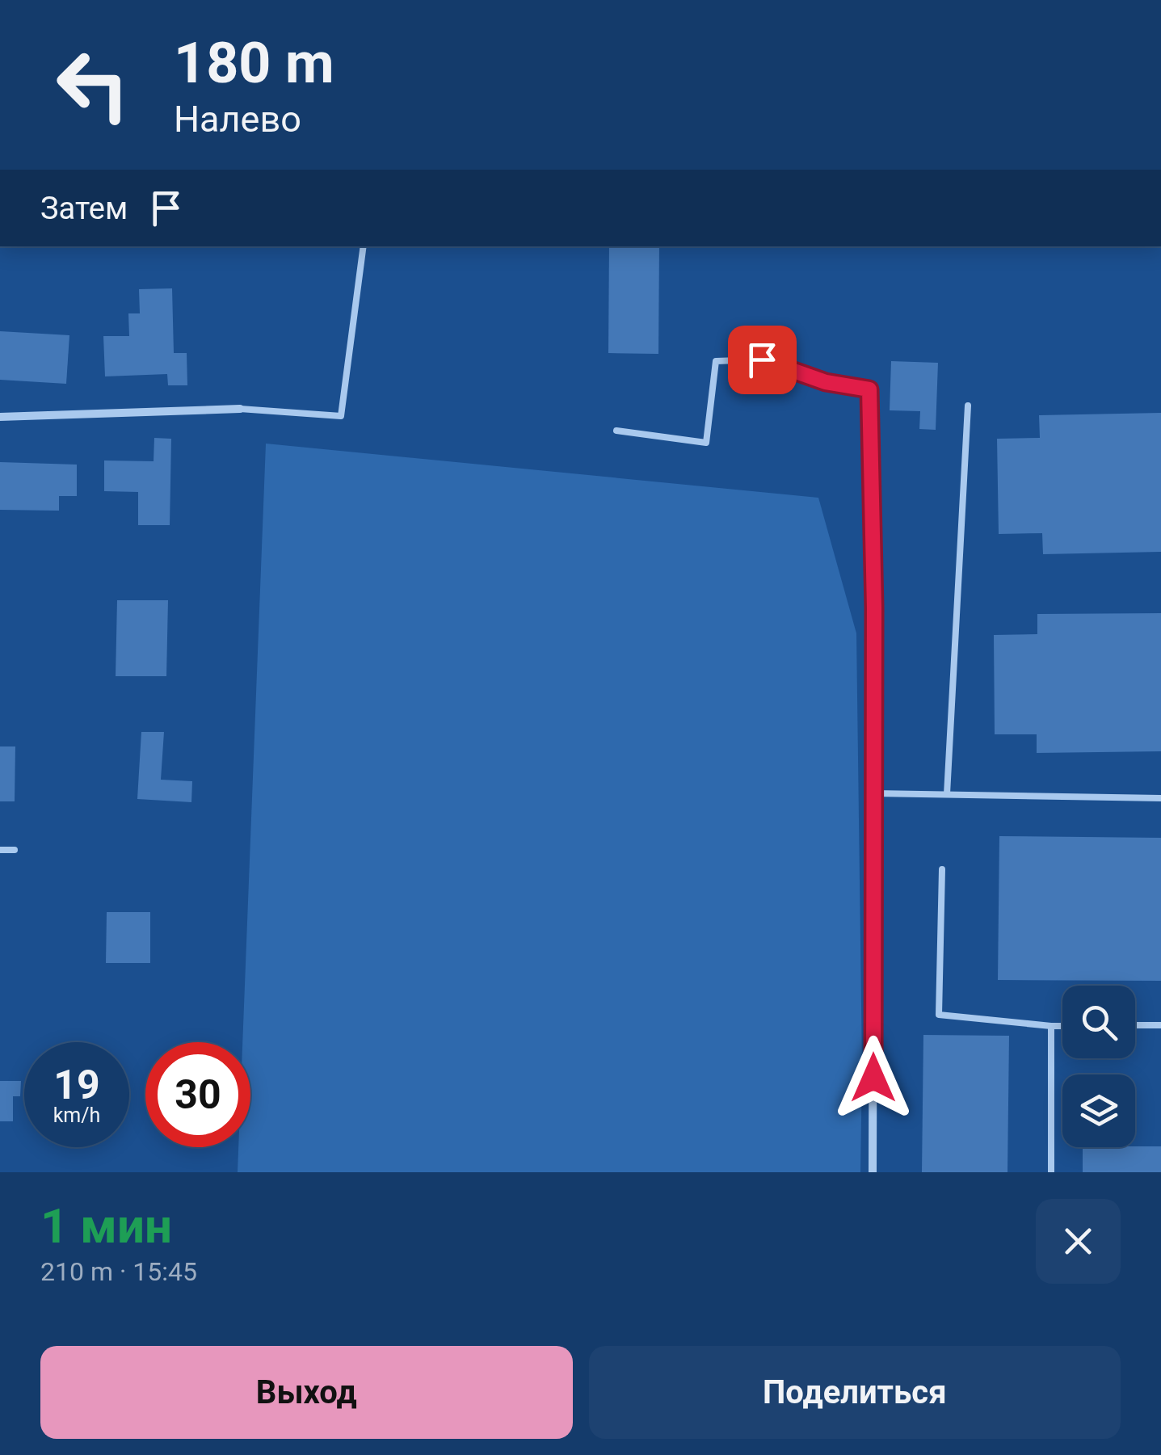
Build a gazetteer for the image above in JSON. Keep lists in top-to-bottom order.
{
  "page": {
    "turn": ["180 m", "Налево"],
    "then": "Затем",
    "speed": "19 km/h",
    "limit": "30",
    "heading": ["1 мин", "210 m · 15:45"],
    "buttons": ["Выход", "Поделиться"]
  }
}
